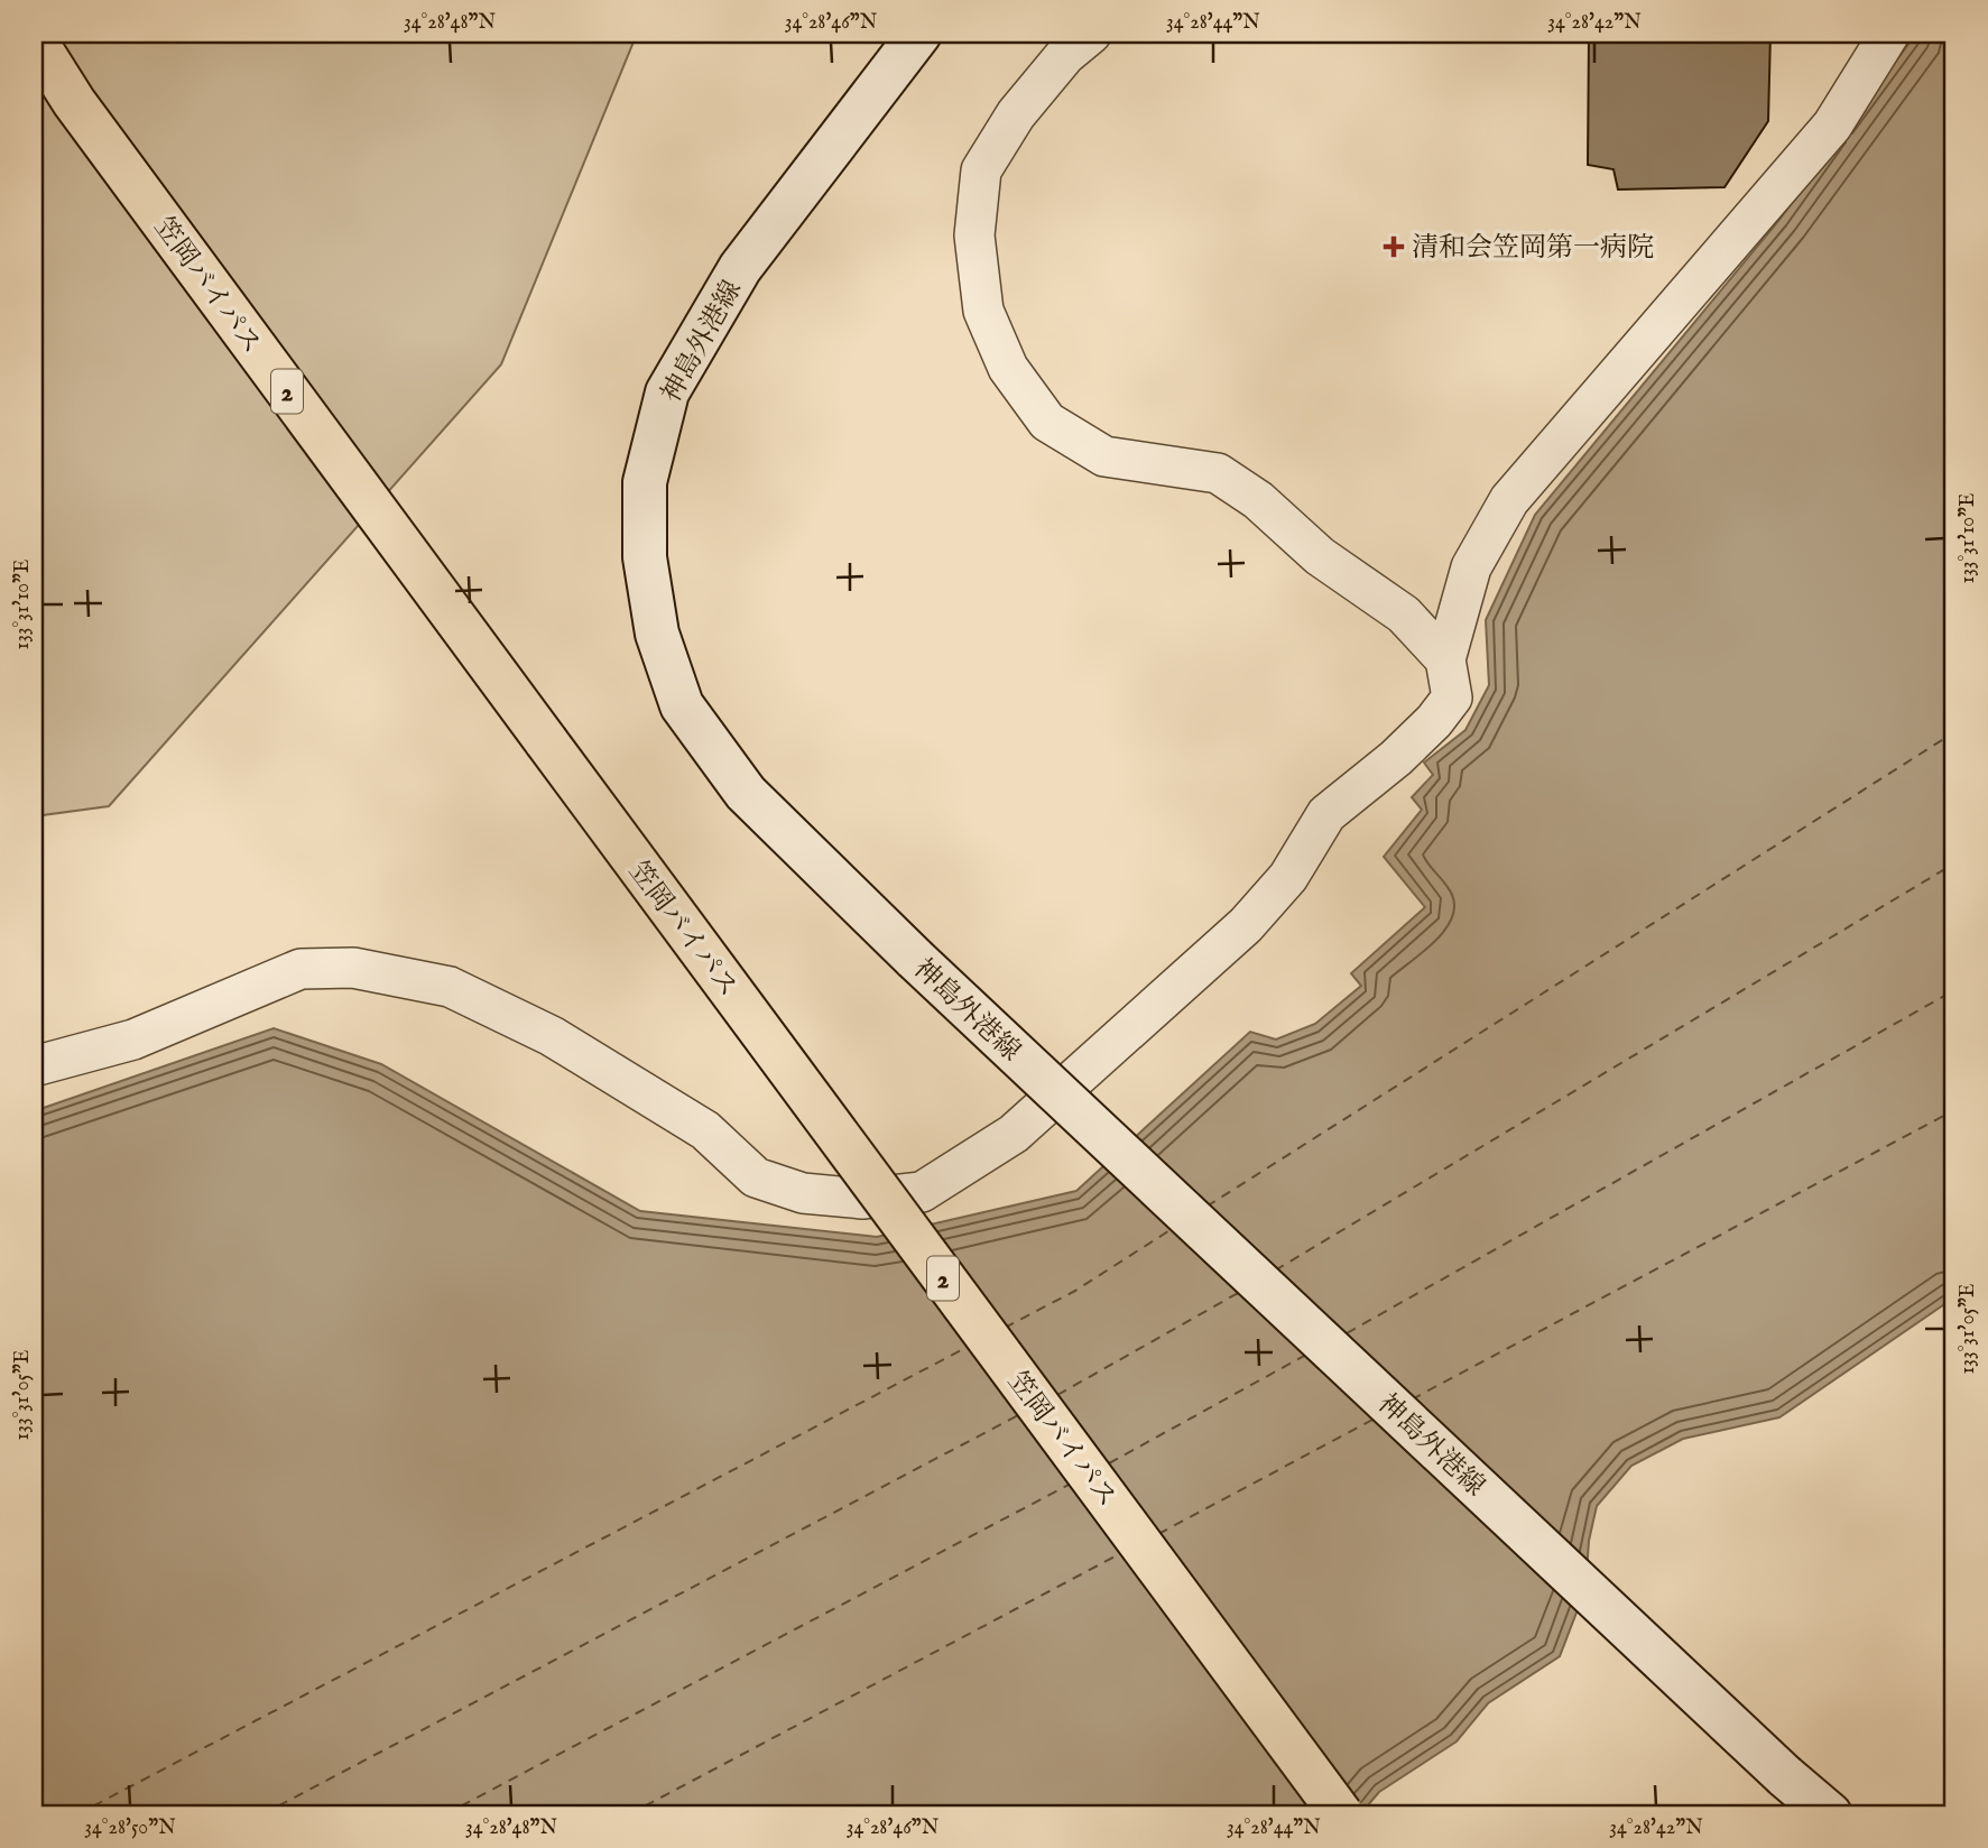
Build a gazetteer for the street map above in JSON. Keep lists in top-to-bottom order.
{
  "streets": {
    "highway": ["笠岡バイパス", "2"],
    "main road": ["神島外港線"]
  },
  "places": {
    "health": ["清和会笠岡第一病院"]
  },
  "coordinates": [
    "34°28'48\"N",
    "34°28'46\"N",
    "34°28'44\"N",
    "34°28'42\"N",
    "133°31'10\"E",
    "133°31'05\"E",
    "34°28'50\"N"
  ]
}
